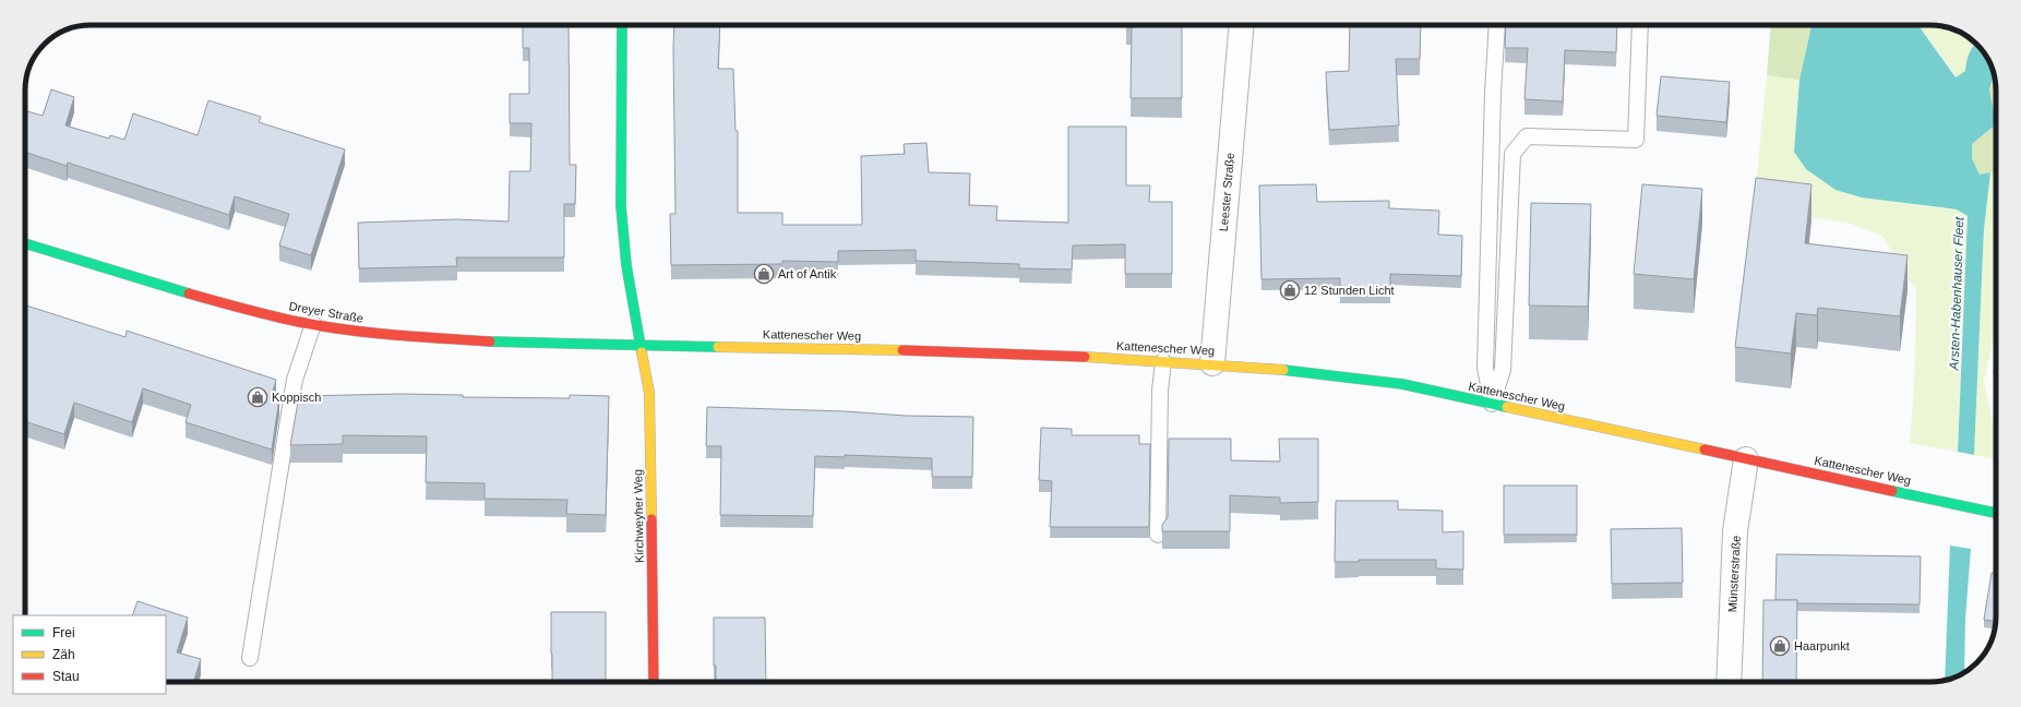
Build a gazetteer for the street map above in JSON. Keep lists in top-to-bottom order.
{
  "streets": {
    "street": [
      "Leester Straße",
      "Dreyer Straße",
      "Kattenescher Weg",
      "Kirchweyher Weg",
      "Münsterstraße"
    ]
  },
  "crossings": [
    ["Leester Straße", "Kattenescher Weg"],
    ["Dreyer Straße", "Kattenescher Weg"],
    ["Dreyer Straße", "Kirchweyher Weg"],
    ["Kattenescher Weg", "Kirchweyher Weg"],
    ["Kattenescher Weg", "Münsterstraße"]
  ],
  "water": ["Arsten-Habenhauser Fleet"],
  "places": {
    "shop": [
      "Art of Antik",
      "12 Stunden Licht",
      "Koppisch",
      "Haarpunkt"
    ]
  },
  "legend": ["Frei", "Zäh", "Stau"]
}
